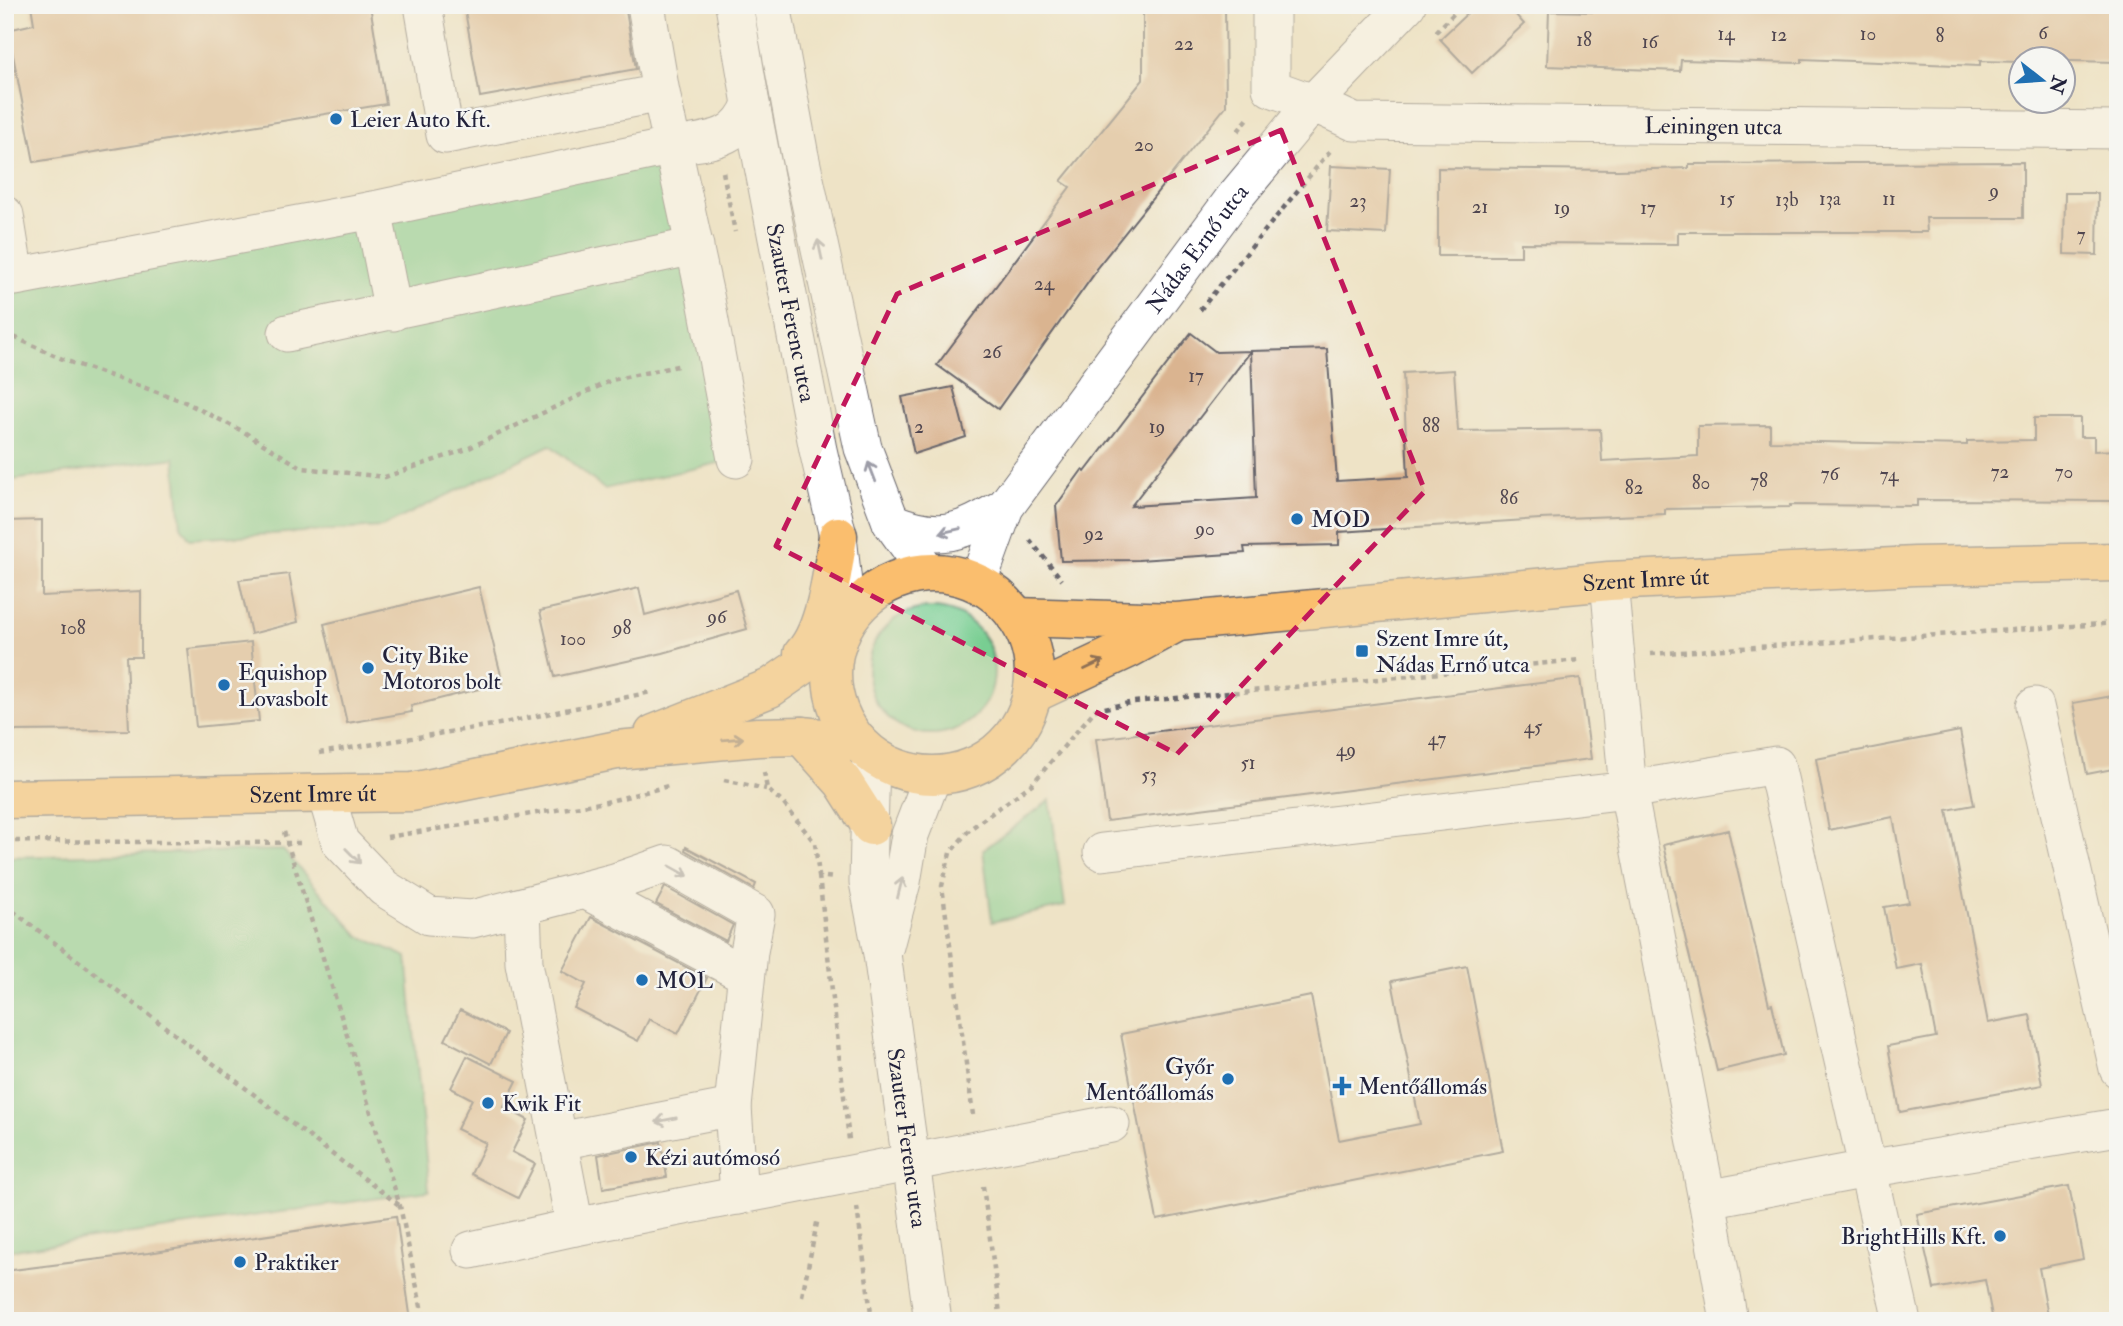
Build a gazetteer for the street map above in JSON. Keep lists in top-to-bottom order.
{
  "streets": {
    "main road": ["Szent Imre út"],
    "street": ["Leiningen utca", "Nádas Ernő utca", "Szauter Ferenc utca"]
  },
  "crossings": [
    ["Leiningen utca", "Nádas Ernő utca"],
    ["Nádas Ernő utca", "Szauter Ferenc utca"],
    ["Nádas Ernő utca", "Szent Imre út"],
    ["Szauter Ferenc utca", "Szent Imre út"]
  ],
  "places": {
    "other": [
      "Leier Auto Kft.",
      "MOD",
      "City Bike Motoros bolt",
      "Equishop Lovasbolt",
      "MOL",
      "Győr Mentőállomás",
      "Kwik Fit",
      "Kézi autómosó",
      "BrightHills Kft.",
      "Praktiker"
    ],
    "transit": ["Szent Imre út, Nádas Ernő utca"],
    "health": ["Mentőállomás"]
  },
  "house_numbers": [
    "6",
    "14",
    "10",
    "12",
    "8",
    "18",
    "16",
    "22",
    "20",
    "9",
    "15",
    "13a",
    "11",
    "13b",
    "23",
    "21",
    "19",
    "17",
    "7",
    "24",
    "26",
    "17",
    "88",
    "2",
    "19",
    "72",
    "70",
    "76",
    "74",
    "78",
    "80",
    "82",
    "86",
    "90",
    "92",
    "96",
    "108",
    "98",
    "100",
    "45",
    "47",
    "49",
    "51",
    "53"
  ],
  "north": "right"
}
